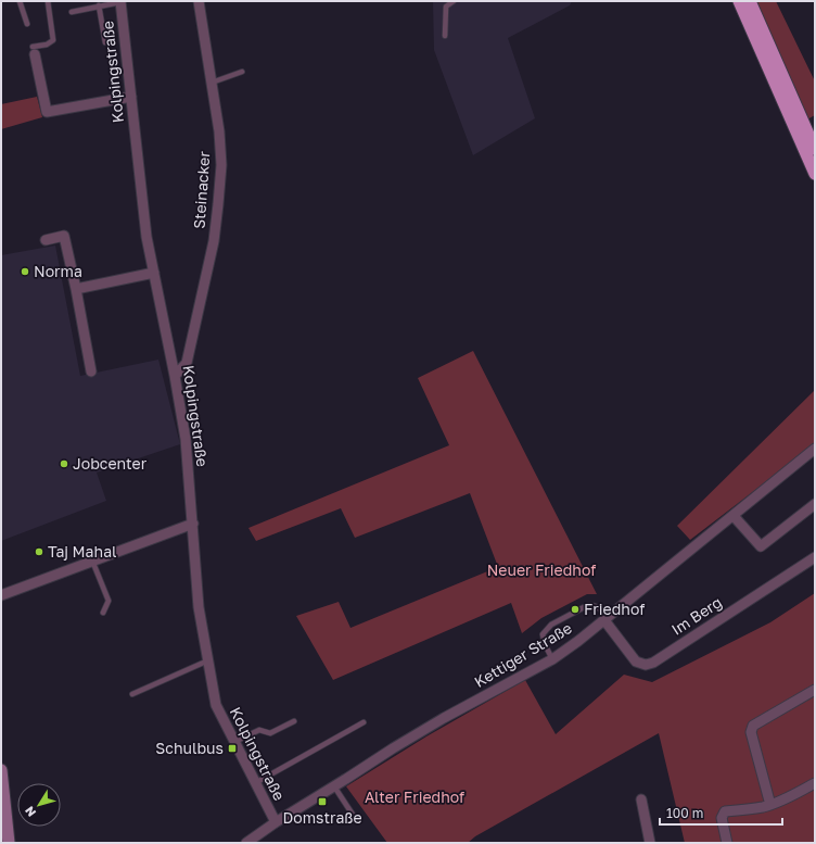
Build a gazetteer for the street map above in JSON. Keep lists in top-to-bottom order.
{
  "streets": {
    "street": [
      "Kolpingstraße",
      "Steinacker",
      "Im Berg",
      "Kettiger Straße"
    ]
  },
  "crossings": [
    ["Kolpingstraße", "Steinacker"],
    ["Kolpingstraße", "Kettiger Straße"],
    ["Im Berg", "Kettiger Straße"]
  ],
  "parks": ["Neuer Friedhof", "Alter Friedhof"],
  "places": {
    "other": [
      "Norma",
      "Jobcenter",
      "Taj Mahal",
      "Friedhof"
    ],
    "transit": ["Schulbus", "Domstraße"]
  },
  "scale_bar": "100 m",
  "north": "bottom left"
}
